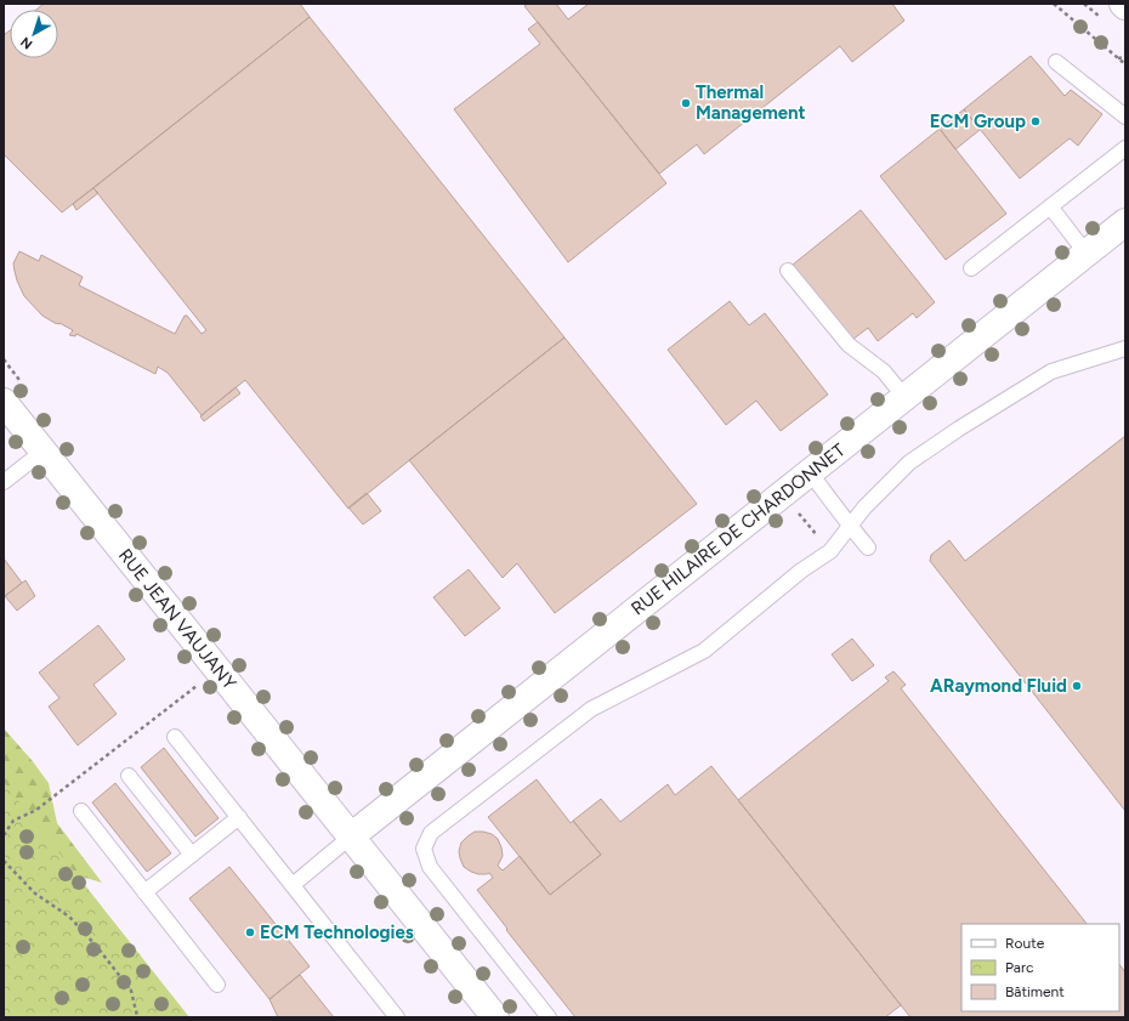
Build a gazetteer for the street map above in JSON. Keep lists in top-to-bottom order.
{
  "streets": {
    "street": ["RUE HILAIRE DE CHARDONNET", "RUE JEAN VAUJANY"]
  },
  "crossings": [
    ["RUE HILAIRE DE CHARDONNET", "RUE JEAN VAUJANY"]
  ],
  "places": [
    "Thermal Management",
    "ECM Group",
    "ARaymond Fluid",
    "ECM Technologies"
  ],
  "legend": ["Route", "Parc", "Bâtiment"],
  "north": "bottom left"
}
